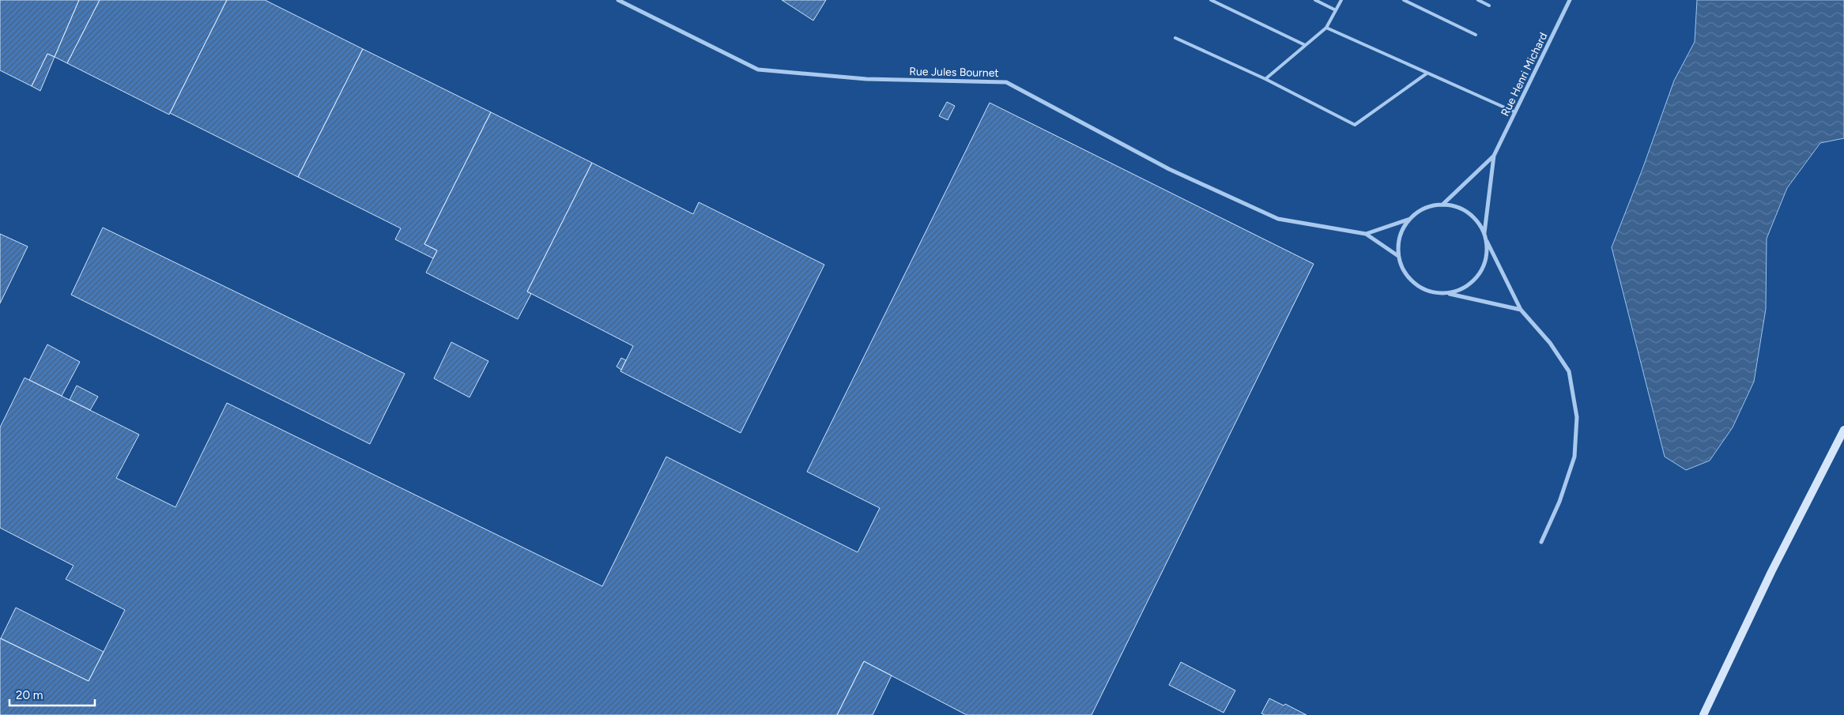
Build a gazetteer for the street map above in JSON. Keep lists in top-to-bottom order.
{
  "streets": {
    "street": ["Rue Jules Bournet", "Rue Henri Michard"]
  },
  "crossings": [
    ["Rue Jules Bournet", "Rue Henri Michard"]
  ],
  "scale_bar": "20 m"
}
